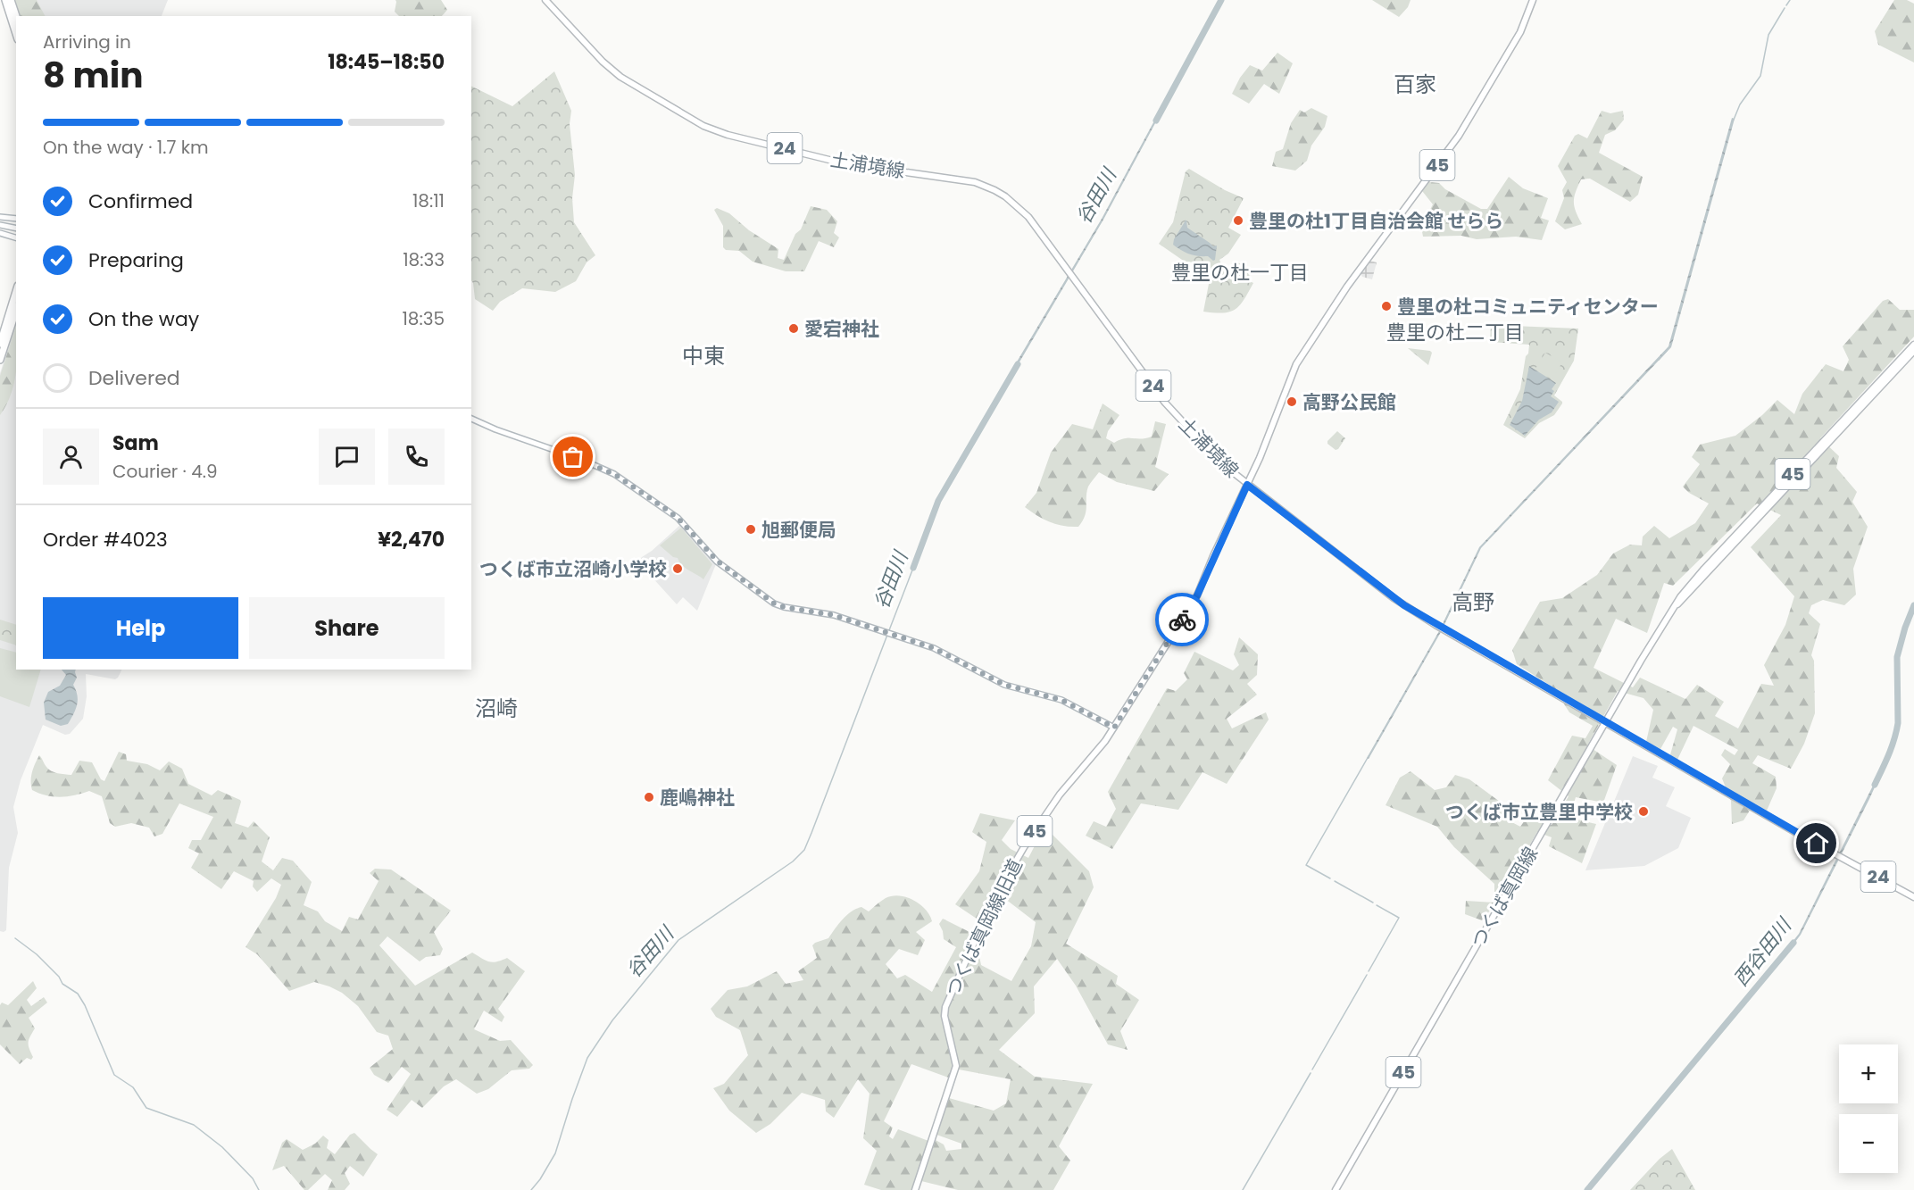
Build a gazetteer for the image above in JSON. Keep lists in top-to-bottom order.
{
  "streets": {
    "main road": [
      "24",
      "土浦境線",
      "45",
      "つくば真岡線",
      "つくば真岡線旧道"
    ]
  },
  "crossings": [
    ["土浦境線", "つくば真岡線"],
    ["土浦境線", "つくば真岡線旧道"]
  ],
  "districts": [
    "百家",
    "豊里の杜一丁目",
    "豊里の杜二丁目",
    "中東",
    "高野",
    "沼崎"
  ],
  "water": ["谷田川", "西谷田川"],
  "places": [
    "豊里の杜1丁目自治会館 せらら",
    "豊里の杜コミュニティセンター",
    "愛宕神社",
    "高野公民館",
    "旭郵便局",
    "つくば市立沼崎小学校",
    "鹿嶋神社",
    "つくば市立豊里中学校"
  ],
  "page": {
    "heading": ["8 min", "Arriving in", "18:45–18:50"],
    "panel": [
      "Sam",
      "Courier · 4.9",
      "Order #4023",
      "¥2,470"
    ],
    "bar": "On the way · 1.7 km",
    "list": [
      ["Confirmed", "18:11"],
      ["Preparing", "18:33"],
      ["On the way", "18:35"],
      "Delivered"
    ],
    "buttons": ["Help", "Share"],
    "map_buttons": ["+", "−"]
  }
}
